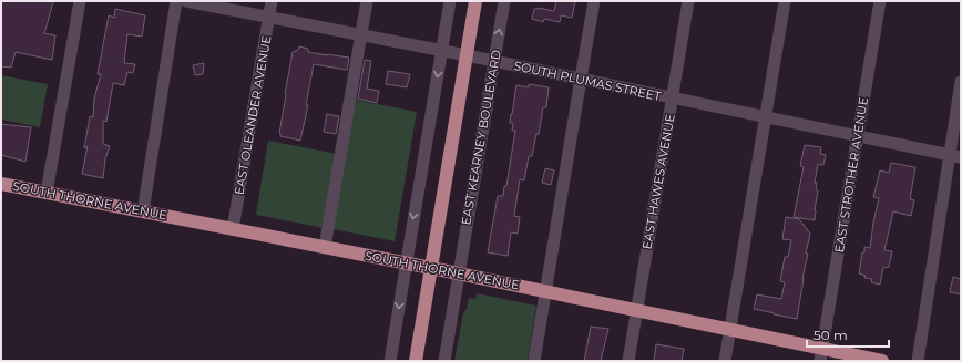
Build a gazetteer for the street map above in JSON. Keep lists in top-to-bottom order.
{
  "streets": {
    "main road": ["SOUTH THORNE AVENUE"],
    "street": [
      "SOUTH PLUMAS STREET",
      "EAST OLEANDER AVENUE",
      "EAST KEARNEY BOULEVARD",
      "EAST STROTHER AVENUE",
      "EAST HAWES AVENUE"
    ]
  },
  "crossings": [
    ["SOUTH PLUMAS STREET", "EAST OLEANDER AVENUE"],
    ["SOUTH PLUMAS STREET", "EAST KEARNEY BOULEVARD"],
    ["SOUTH PLUMAS STREET", "EAST STROTHER AVENUE"],
    ["SOUTH PLUMAS STREET", "EAST HAWES AVENUE"],
    ["EAST OLEANDER AVENUE", "SOUTH THORNE AVENUE"],
    ["EAST KEARNEY BOULEVARD", "SOUTH THORNE AVENUE"],
    ["EAST STROTHER AVENUE", "SOUTH THORNE AVENUE"],
    ["EAST HAWES AVENUE", "SOUTH THORNE AVENUE"]
  ],
  "scale_bar": "50 m"
}
